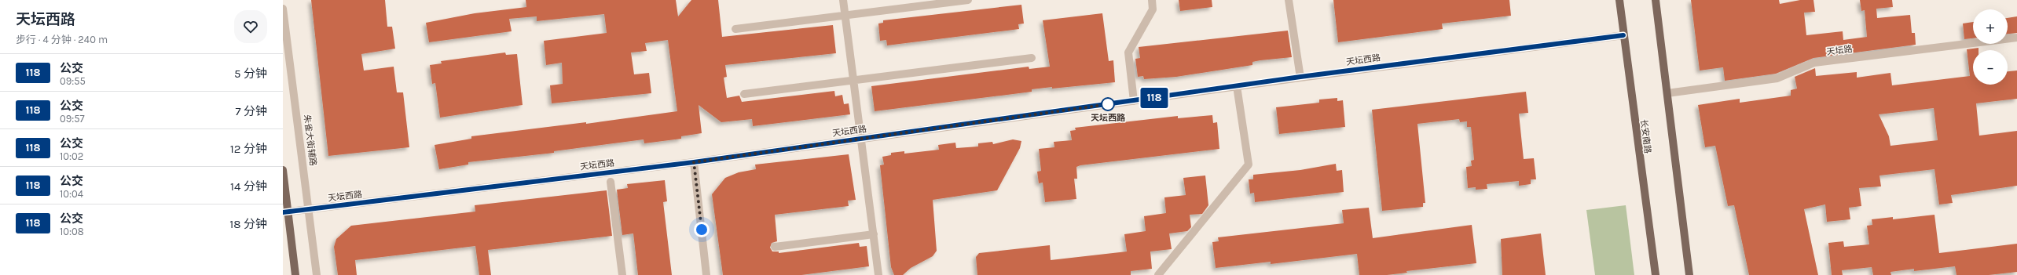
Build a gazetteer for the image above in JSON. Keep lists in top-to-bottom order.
{
  "streets": {
    "main road": ["长安南路"],
    "street": ["天坛路", "天坛西路", "朱雀大街辅路"]
  },
  "crossings": [
    ["天坛西路", "长安南路"],
    ["天坛西路", "朱雀大街辅路"]
  ],
  "places": ["天坛西路"],
  "lines": ["bus line 118"],
  "page": {
    "heading": ["天坛西路", "步行 · 4 分钟 · 240 m"],
    "on_map": "118",
    "map_buttons": ["+", "−"],
    "list": [
      {
        "mark": "118",
        "name": "公交",
        "note": "09:55",
        "value": "5 分钟"
      },
      {
        "mark": "118",
        "name": "公交",
        "note": "09:57",
        "value": "7 分钟"
      },
      {
        "mark": "118",
        "name": "公交",
        "note": "10:02",
        "value": "12 分钟"
      },
      {
        "mark": "118",
        "name": "公交",
        "note": "10:04",
        "value": "14 分钟"
      },
      {
        "mark": "118",
        "name": "公交",
        "note": "10:08",
        "value": "18 分钟"
      }
    ]
  }
}
